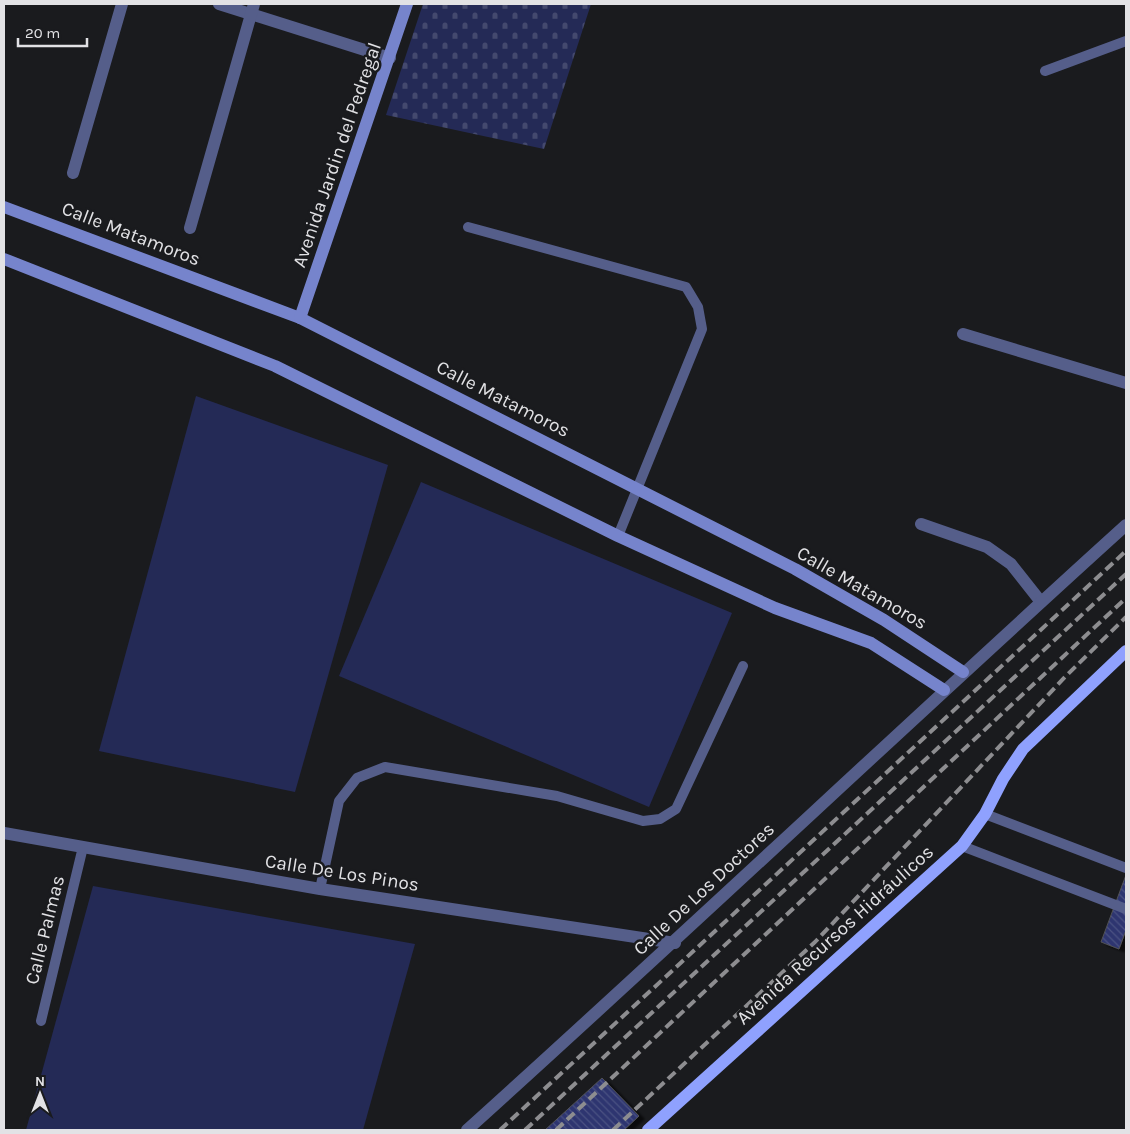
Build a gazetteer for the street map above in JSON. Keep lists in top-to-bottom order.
{
  "streets": {
    "main road": ["Avenida Recursos Hidráulicos"],
    "street": [
      "Avenida Jardin del Pedregal",
      "Calle Matamoros",
      "Calle De Los Pinos",
      "Calle De Los Doctores"
    ],
    "lane": ["Calle Palmas"]
  },
  "crossings": [
    ["Avenida Jardin del Pedregal", "Calle Matamoros"],
    ["Calle Matamoros", "Calle De Los Doctores"],
    ["Calle De Los Pinos", "Calle De Los Doctores"],
    ["Calle De Los Pinos", "Calle Palmas"]
  ],
  "scale_bar": "20 m",
  "north": "top"
}
